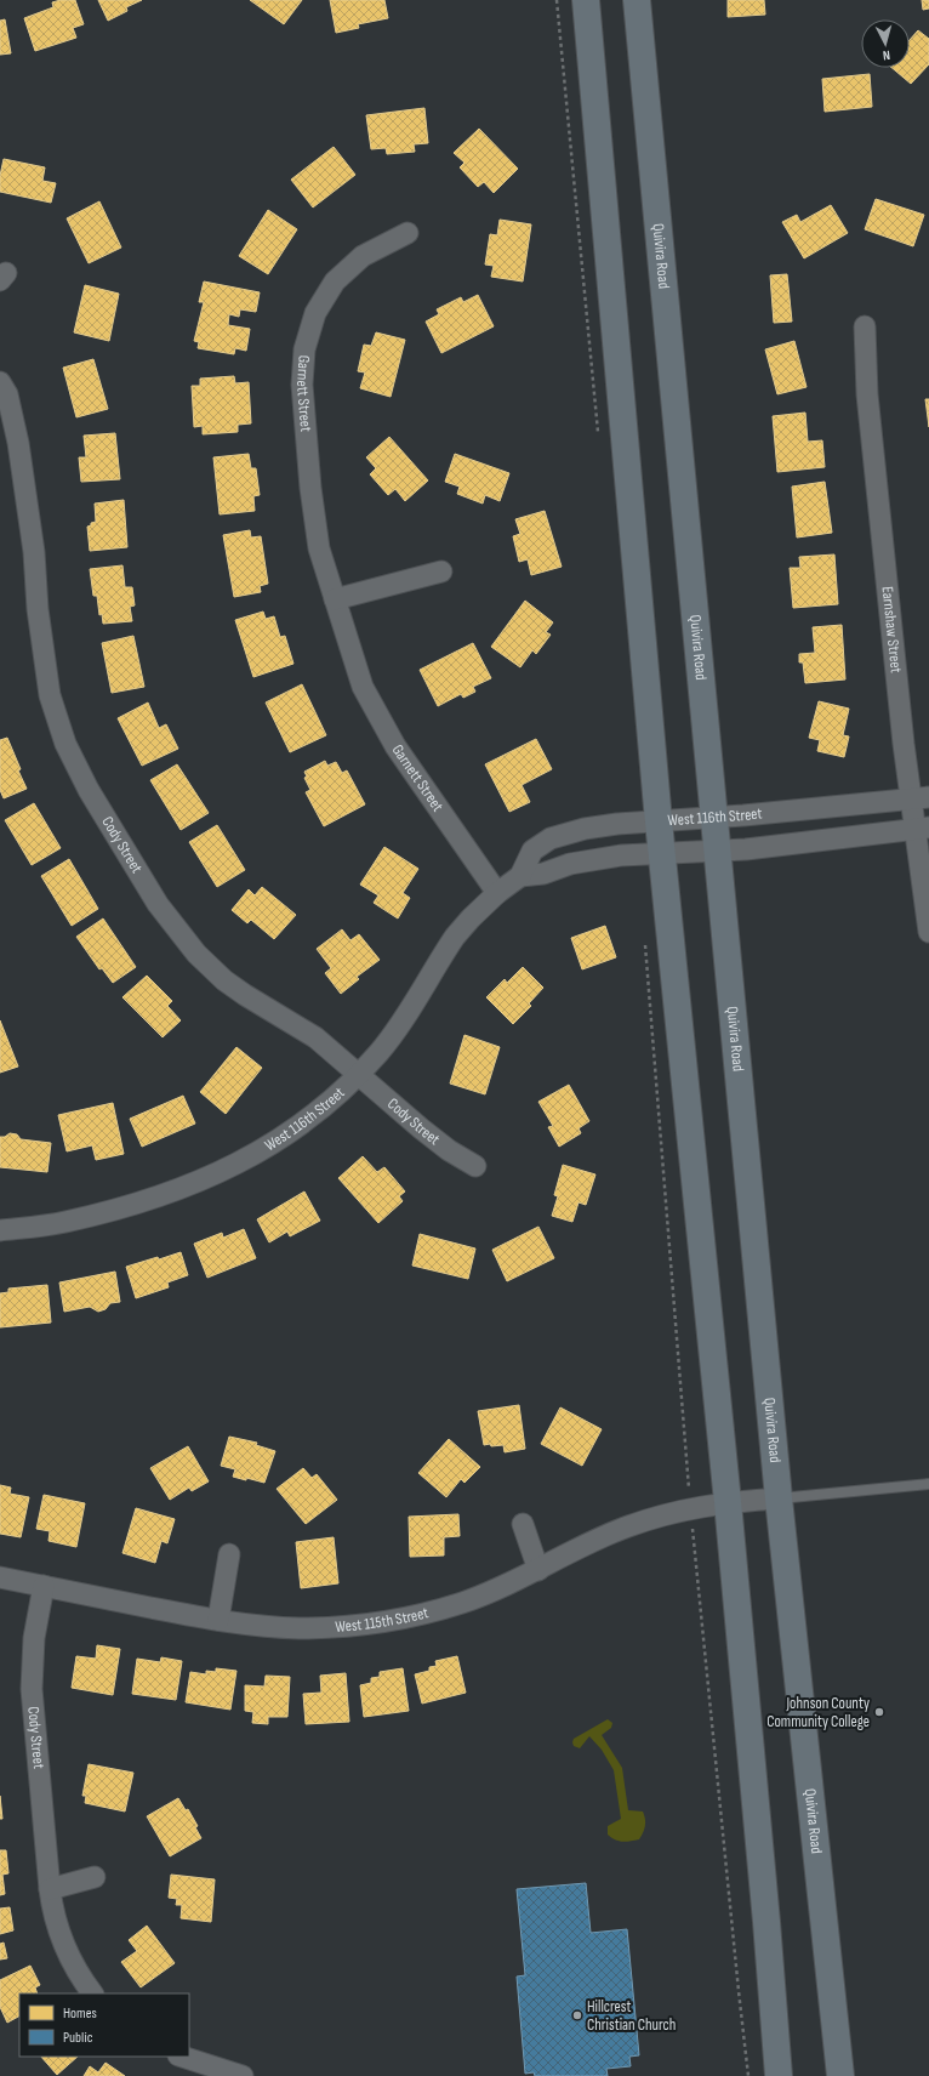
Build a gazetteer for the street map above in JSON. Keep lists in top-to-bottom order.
{
  "streets": {
    "main road": ["Quivira Road"],
    "street": [
      "Garnett Street",
      "Earnshaw Street",
      "West 116th Street",
      "Cody Street",
      "West 115th Street"
    ]
  },
  "crossings": [
    ["Quivira Road", "West 116th Street"],
    ["Quivira Road", "West 115th Street"],
    ["Garnett Street", "West 116th Street"],
    ["Earnshaw Street", "West 116th Street"],
    ["West 116th Street", "Cody Street"],
    ["Cody Street", "West 115th Street"]
  ],
  "places": ["Johnson County Community College", "Hillcrest Christian Church"],
  "legend": ["Homes", "Public"],
  "north": "bottom"
}
